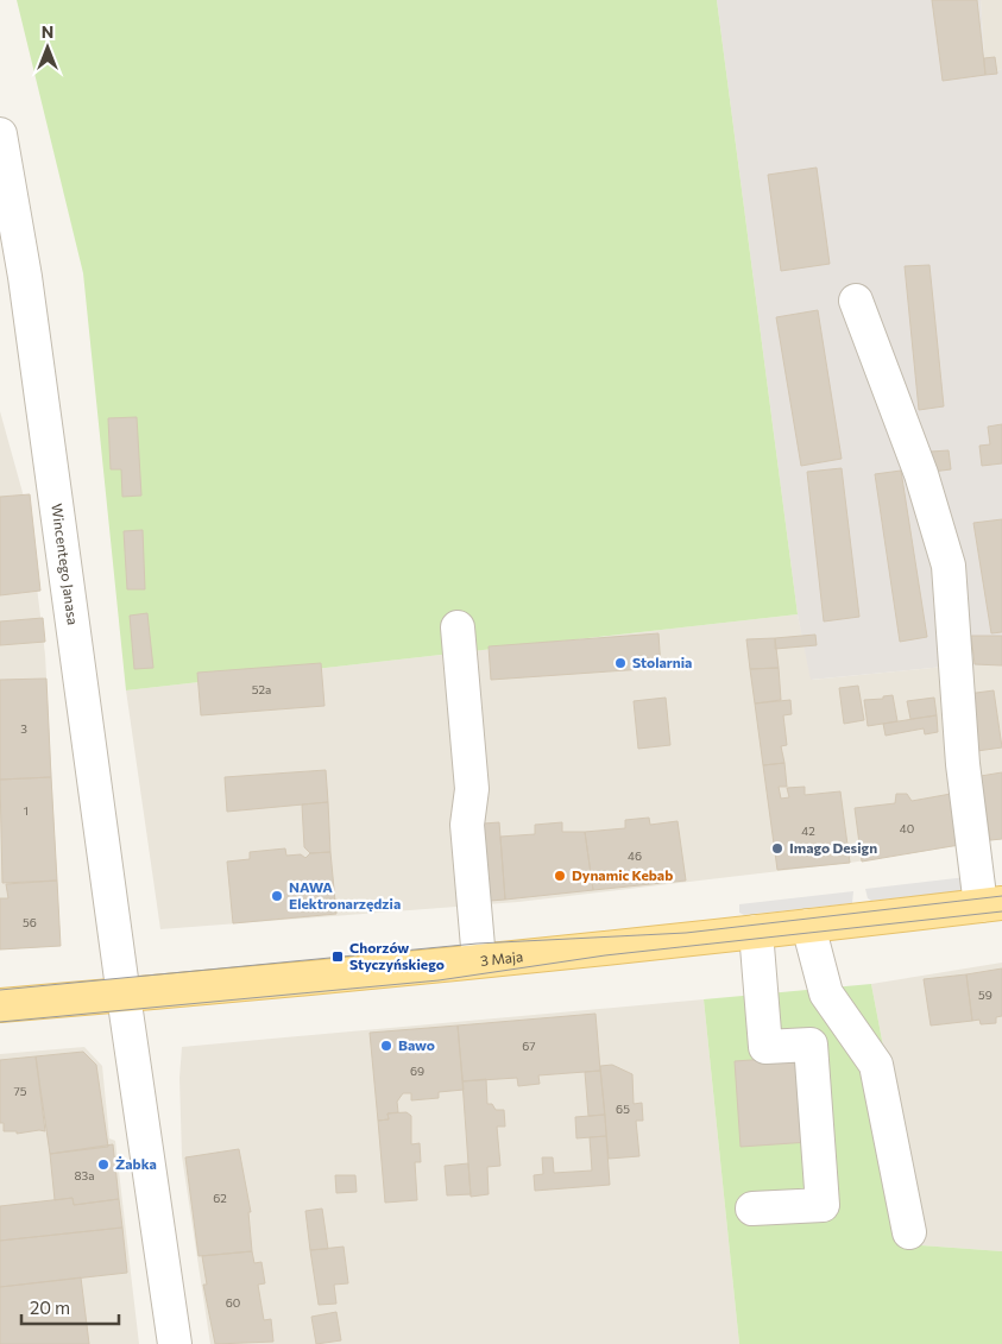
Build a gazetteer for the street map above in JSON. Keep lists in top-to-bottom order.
{
  "streets": {
    "main road": ["3 Maja"],
    "street": ["Wincentego Janasa"]
  },
  "crossings": [
    ["Wincentego Janasa", "3 Maja"]
  ],
  "places": {
    "other": [
      "Stolarnia",
      "Imago Design",
      "Dynamic Kebab",
      "NAWA Elektronarzędzia",
      "Bawo",
      "Żabka"
    ],
    "transit": ["Chorzów Styczyńskiego"]
  },
  "house_numbers": [
    "52a",
    "3",
    "1",
    "40",
    "42",
    "46",
    "56",
    "59",
    "67",
    "69",
    "75",
    "65",
    "83a",
    "62",
    "60"
  ],
  "scale_bar": "20 m",
  "north": "top"
}
